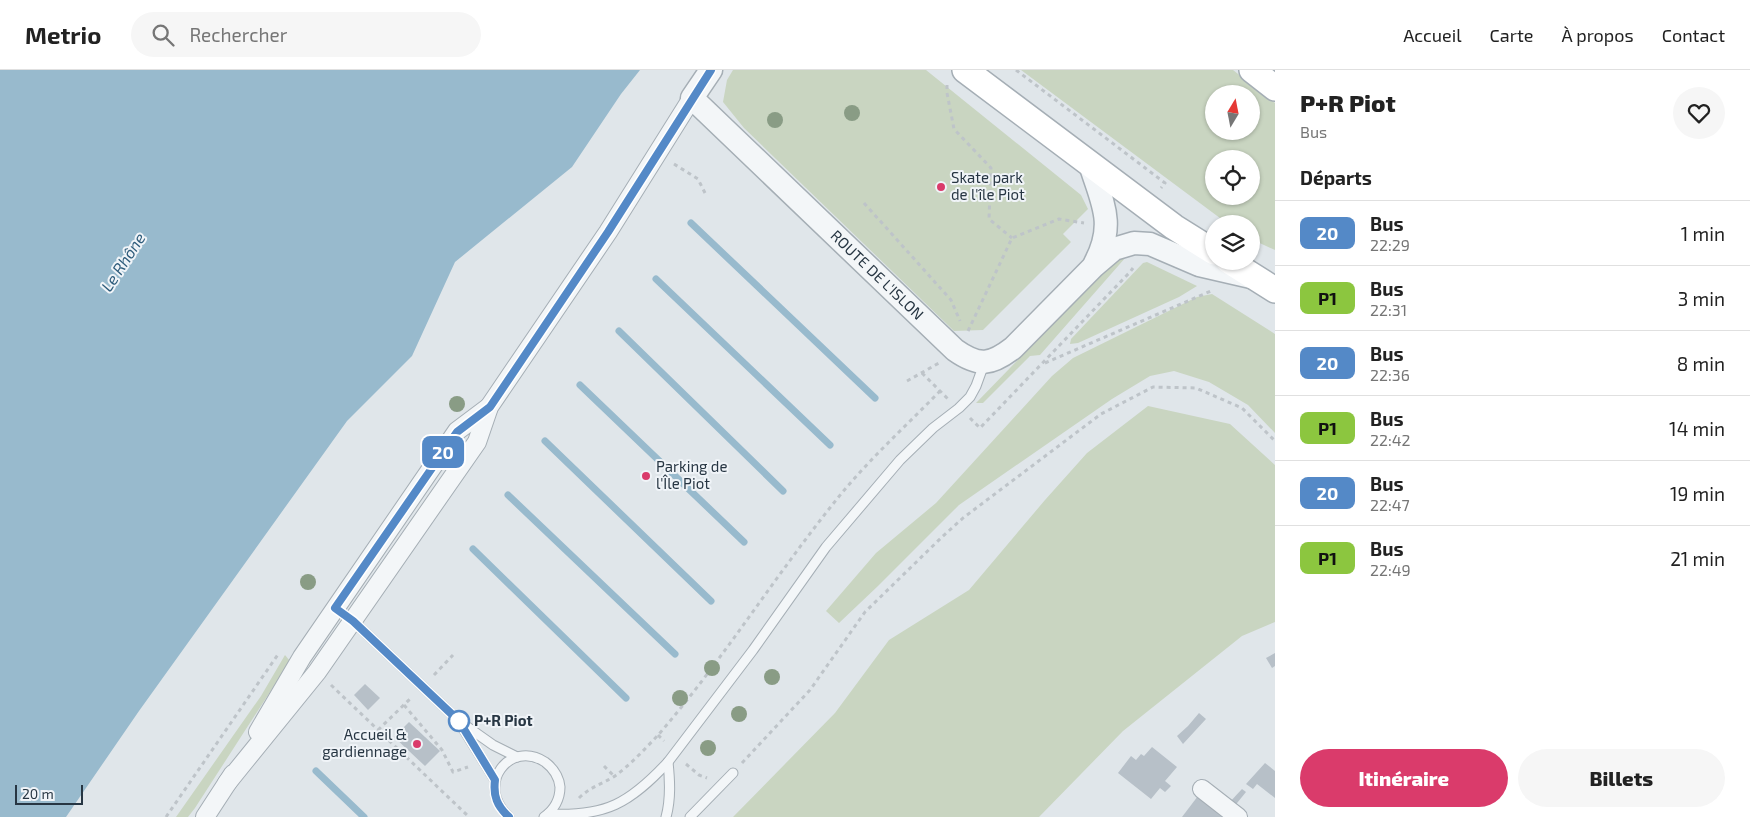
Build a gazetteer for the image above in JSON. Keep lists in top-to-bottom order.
{
  "streets": {
    "street": ["ROUTE DE L'ISLON"]
  },
  "water": ["Le Rhône"],
  "places": [
    "Skate park de l'île Piot",
    "Parking de l'Île Piot",
    "P+R Piot",
    "Accueil & gardiennage"
  ],
  "lines": ["bus line 20"],
  "scale_bar": "20 m",
  "north": "top",
  "page": {
    "header": "Metrio",
    "search": "Rechercher",
    "nav": [
      "Accueil",
      "Carte",
      "À propos",
      "Contact"
    ],
    "on_map": "20",
    "heading": [
      ["P+R Piot", "Bus"],
      "Départs"
    ],
    "list": [
      {
        "mark": "20",
        "name": "Bus",
        "note": "22:29",
        "value": "1 min"
      },
      {
        "mark": "P1",
        "name": "Bus",
        "note": "22:31",
        "value": "3 min"
      },
      {
        "mark": "20",
        "name": "Bus",
        "note": "22:36",
        "value": "8 min"
      },
      {
        "mark": "P1",
        "name": "Bus",
        "note": "22:42",
        "value": "14 min"
      },
      {
        "mark": "20",
        "name": "Bus",
        "note": "22:47",
        "value": "19 min"
      },
      {
        "mark": "P1",
        "name": "Bus",
        "note": "22:49",
        "value": "21 min"
      }
    ],
    "buttons": ["Itinéraire", "Billets"],
    "scale": "20 m"
  }
}
